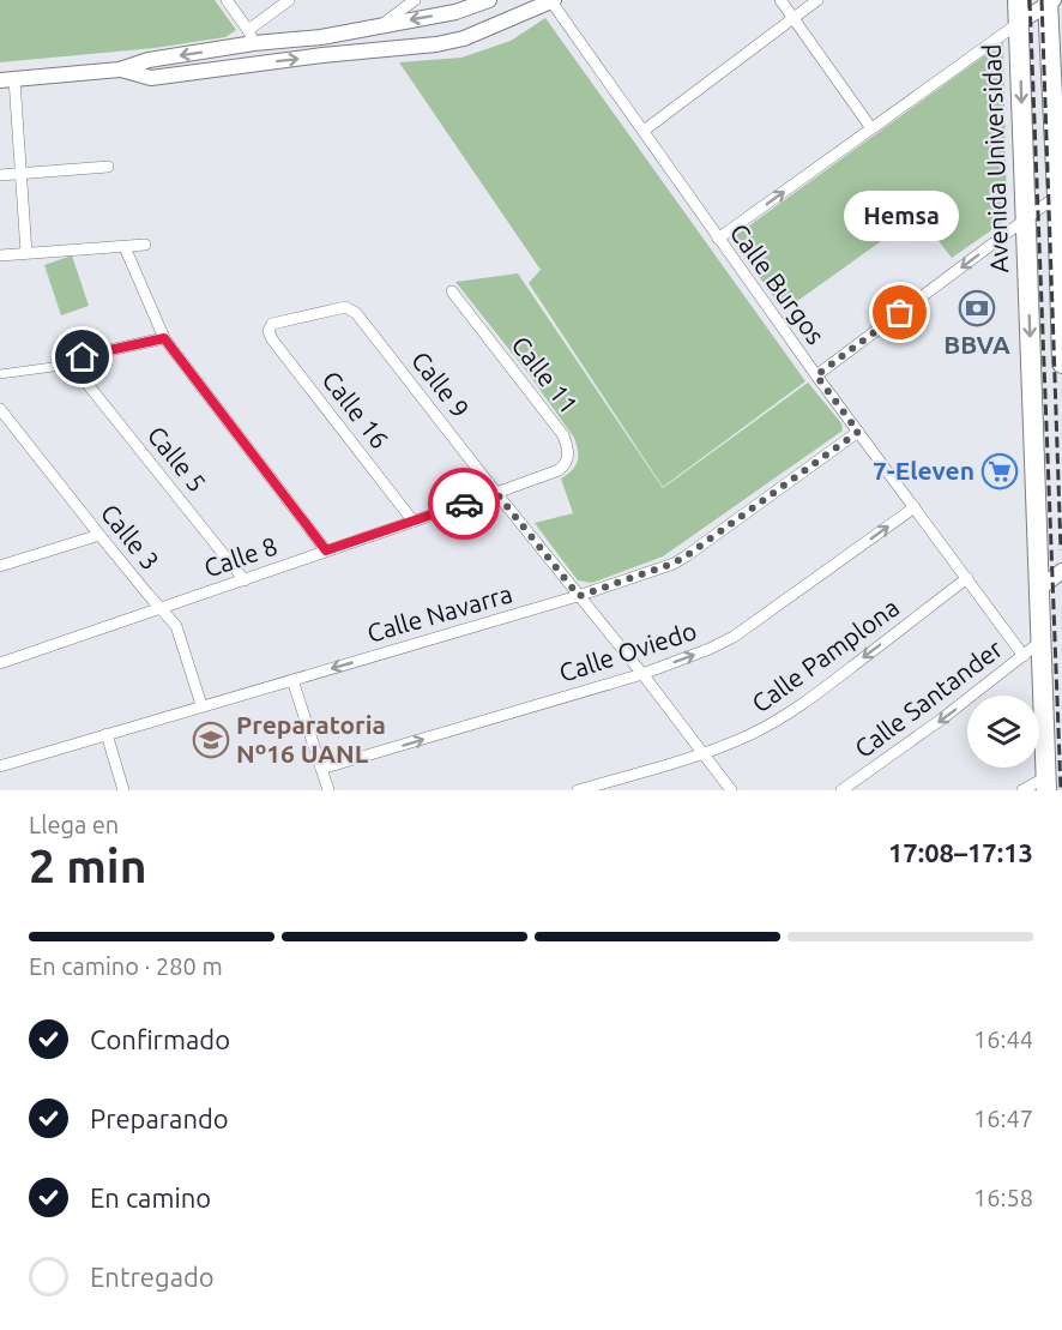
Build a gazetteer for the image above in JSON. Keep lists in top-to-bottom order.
{
  "streets": {
    "highway": ["Avenida Universidad"],
    "street": [
      "Calle Burgos",
      "Calle 11",
      "Calle 9",
      "Calle 16",
      "Calle 5",
      "Calle 3",
      "Calle 8",
      "Calle Navarra",
      "Calle Oviedo",
      "Calle Pamplona",
      "Calle Santander"
    ]
  },
  "crossings": [
    ["Avenida Universidad", "Calle Santander"],
    ["Calle Burgos", "Calle Navarra"],
    ["Calle Burgos", "Calle Oviedo"],
    ["Calle Burgos", "Calle Pamplona"],
    ["Calle Burgos", "Calle Santander"],
    ["Calle 11", "Calle 9"],
    ["Calle 11", "Calle 8"],
    ["Calle 9", "Calle 16"],
    ["Calle 9", "Calle 8"],
    ["Calle 9", "Calle Navarra"],
    ["Calle 9", "Calle Oviedo"],
    ["Calle 9", "Calle Pamplona"],
    ["Calle 16", "Calle 8"],
    ["Calle 5", "Calle 8"],
    ["Calle 3", "Calle 8"],
    ["Calle 3", "Calle Navarra"]
  ],
  "one_way": ["Calle Oviedo", "Calle Pamplona", "Calle Santander"],
  "places": {
    "bank": ["BBVA"],
    "other": ["Hemsa"],
    "supermarket": ["7-Eleven"],
    "school or university": ["Preparatoria Nº16 UANL"]
  },
  "page": {
    "bubble": "Hemsa",
    "heading": ["2 min", "Llega en", "17:08–17:13"],
    "bar": "En camino · 280 m",
    "list": [
      ["Confirmado", "16:44"],
      ["Preparando", "16:47"],
      ["En camino", "16:58"],
      "Entregado"
    ]
  }
}
